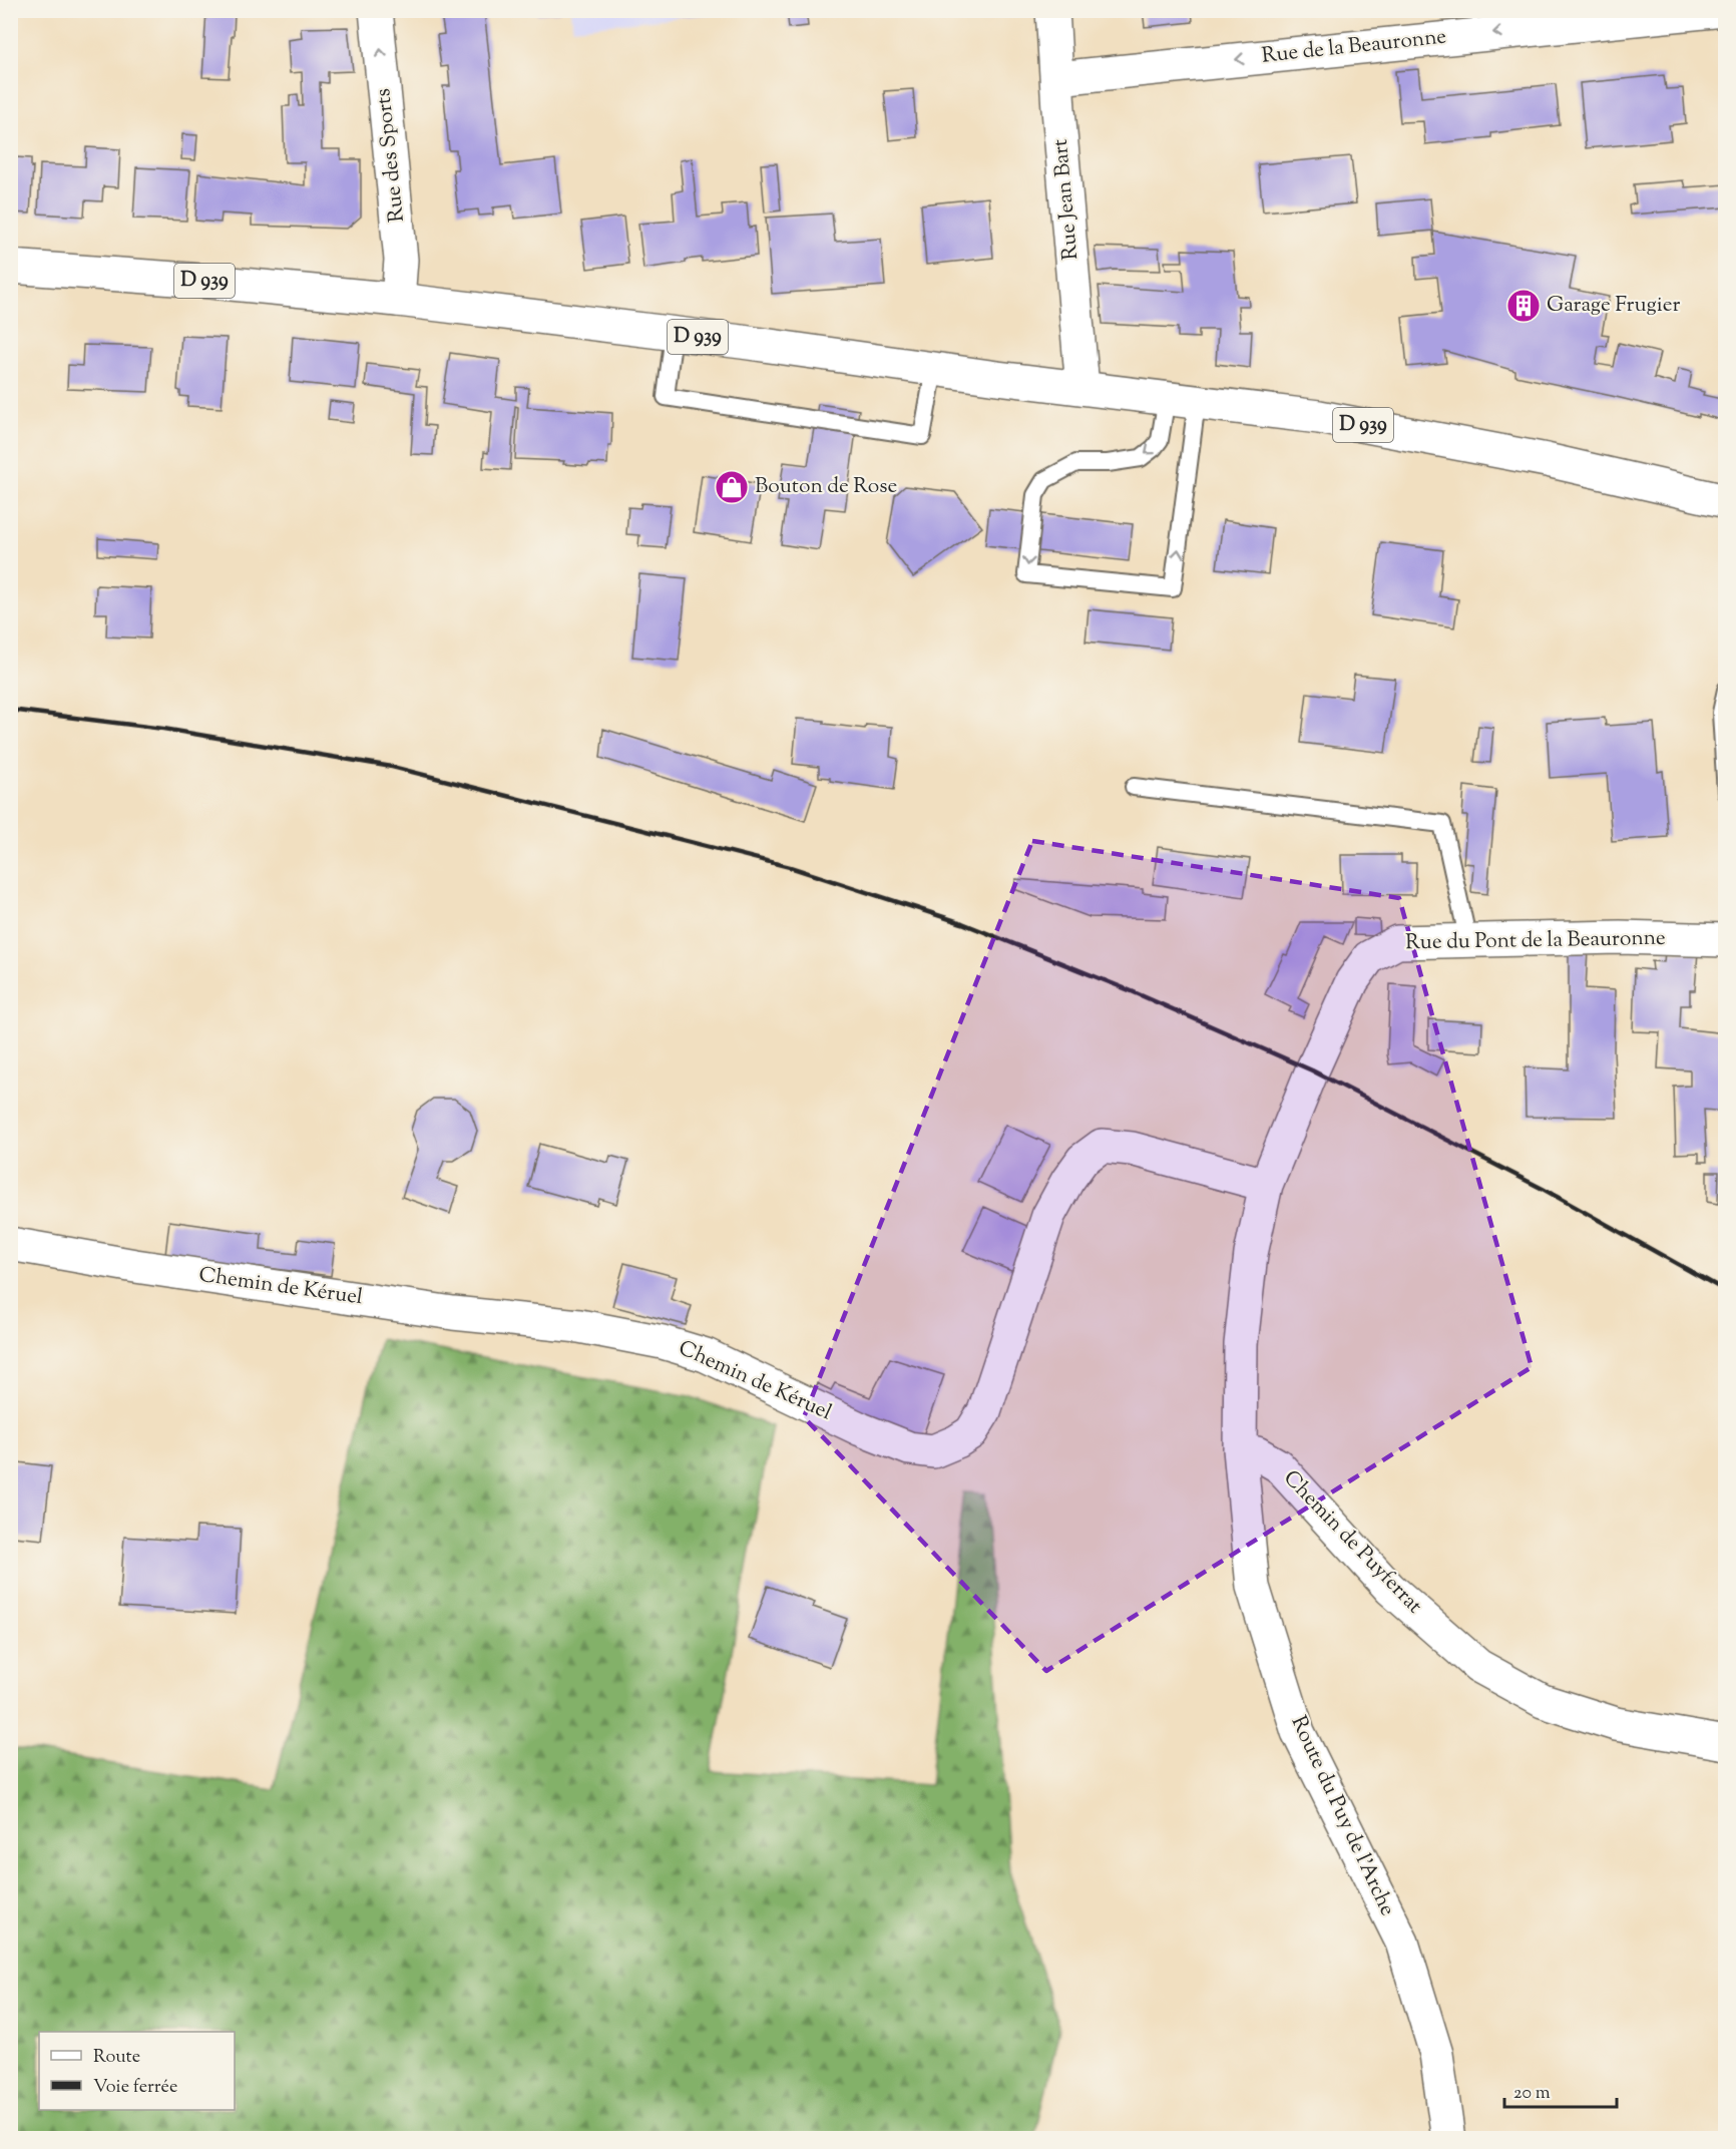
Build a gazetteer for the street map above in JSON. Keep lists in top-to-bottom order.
{
  "streets": {
    "street": [
      "Rue de la Beauronne",
      "Rue des Sports",
      "Rue Jean Bart",
      "D 939",
      "Rue du Pont de la Beauronne",
      "Chemin de Kéruel",
      "Chemin de Puyferrat",
      "Route du Puy de l'Arche"
    ]
  },
  "crossings": [
    ["Rue de la Beauronne", "Rue Jean Bart"],
    ["Rue des Sports", "D 939"],
    ["Rue Jean Bart", "D 939"],
    ["Rue du Pont de la Beauronne", "Route du Puy de l'Arche"],
    ["Chemin de Kéruel", "Route du Puy de l'Arche"],
    ["Chemin de Puyferrat", "Route du Puy de l'Arche"]
  ],
  "one_way": ["Rue de la Beauronne", "Rue des Sports"],
  "places": {
    "building": ["Garage Frugier"],
    "shop": ["Bouton de Rose"]
  },
  "legend": ["Route", "Voie ferrée"],
  "scale_bar": "20 m"
}
